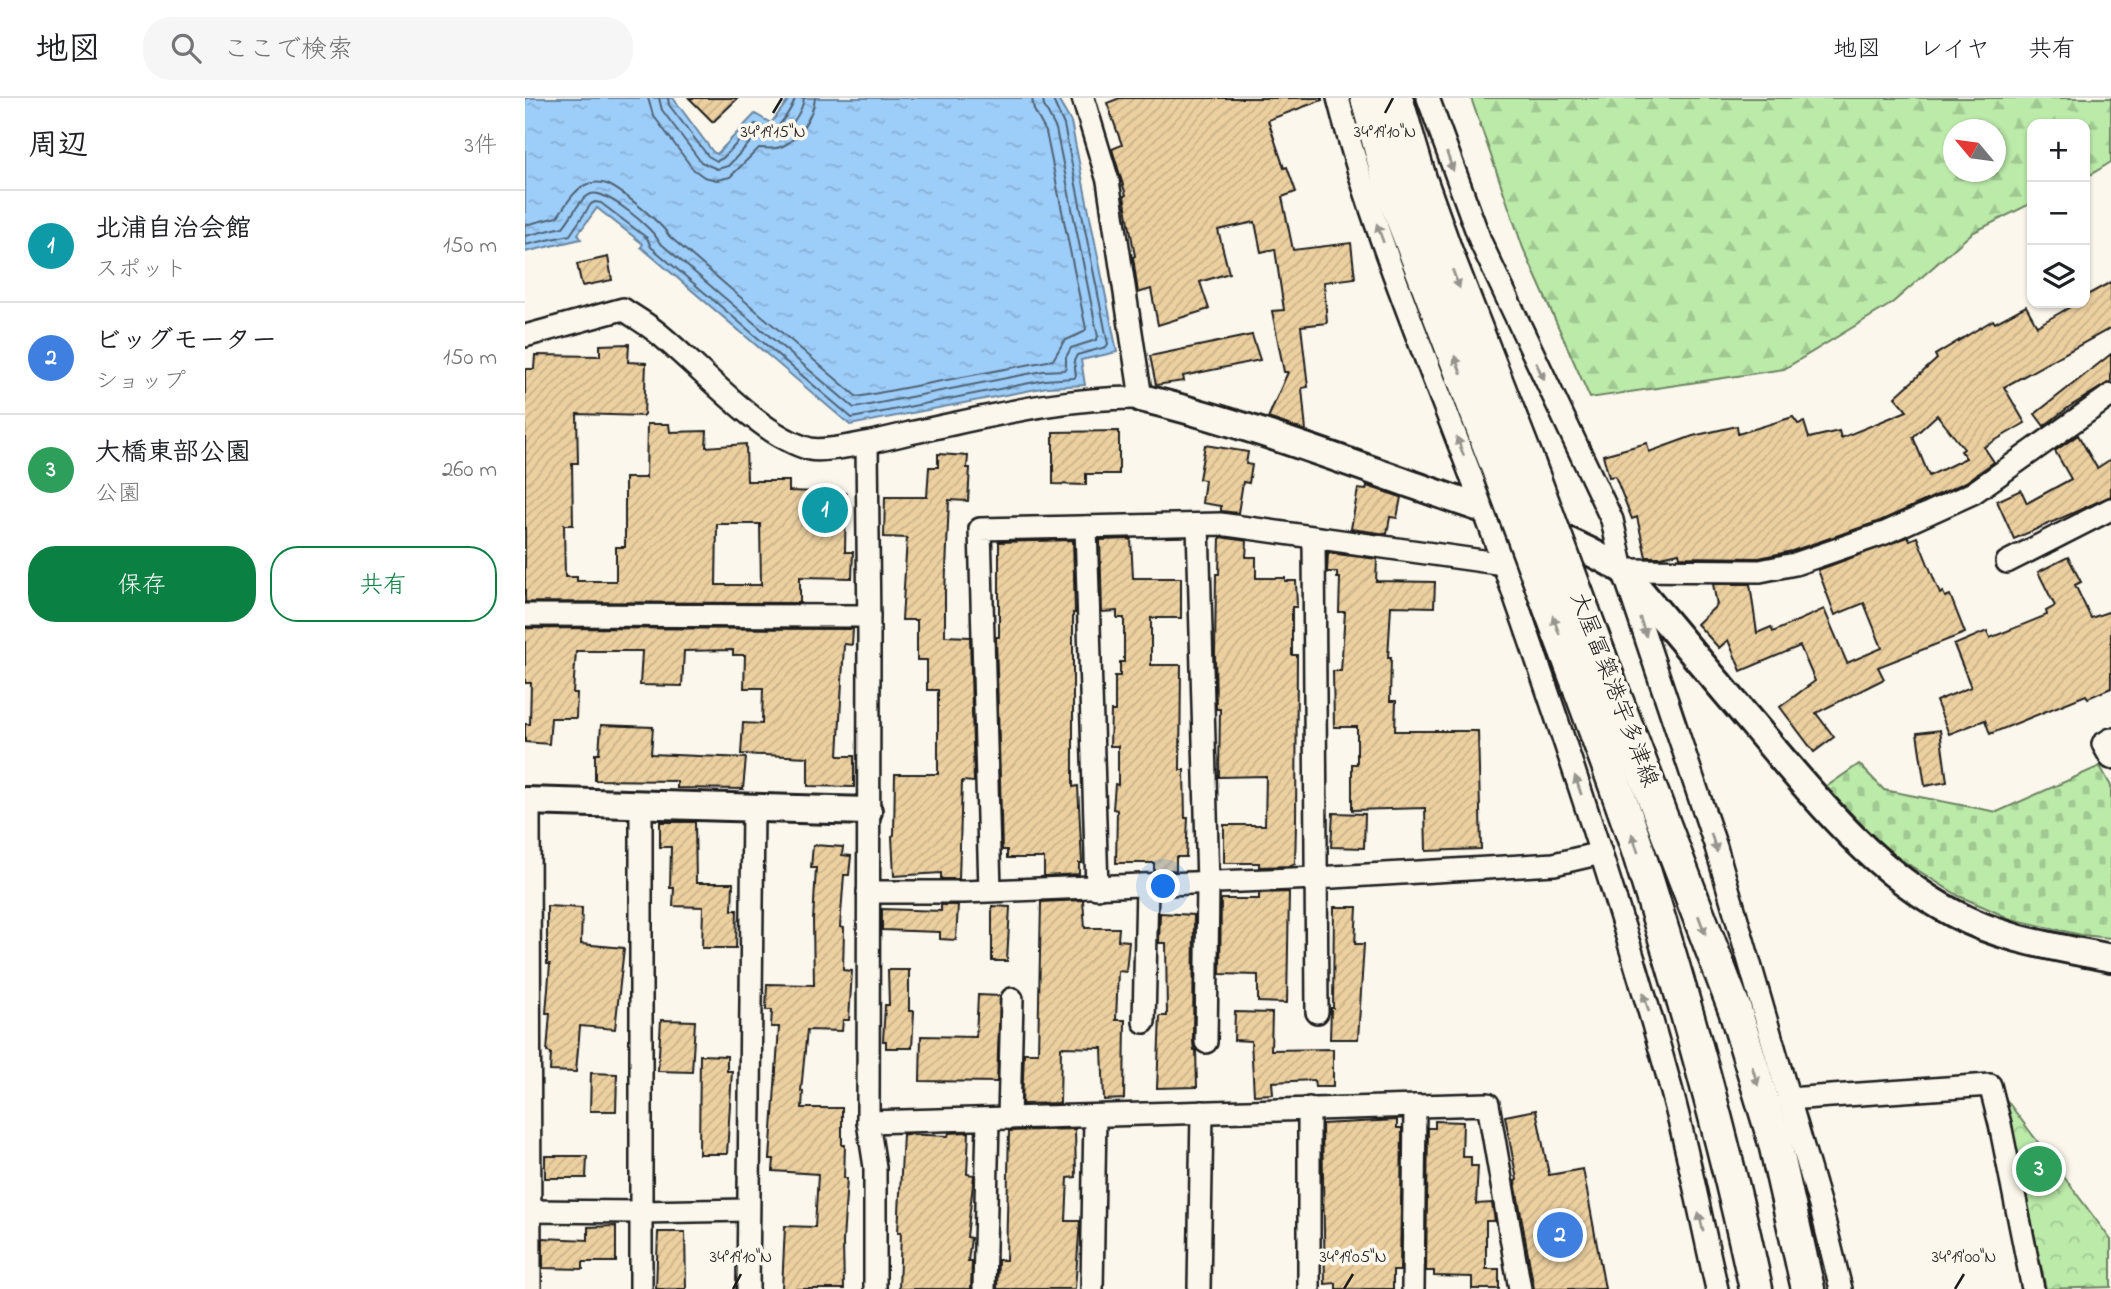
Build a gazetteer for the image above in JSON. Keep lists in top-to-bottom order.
{
  "streets": {
    "main road": ["大屋冨築港宇多津線"]
  },
  "north": "top left",
  "page": {
    "header": "地図",
    "search": "ここで検索",
    "nav": ["地図", "レイヤ", "共有"],
    "heading": ["周辺", "3件"],
    "map_buttons": ["+", "−"],
    "list": [
      {
        "mark": "1",
        "name": "北浦自治会館",
        "note": "スポット",
        "value": "150 m"
      },
      {
        "mark": "2",
        "name": "ビッグモーター",
        "note": "ショップ",
        "value": "150 m"
      },
      {
        "mark": "3",
        "name": "大橋東部公園",
        "note": "公園",
        "value": "260 m"
      }
    ],
    "pins": ["1", "3", "2"],
    "buttons": ["保存", "共有"]
  },
  "coordinates": [
    "34°19'15\"N",
    "34°19'10\"N",
    "34°19'05\"N",
    "34°19'00\"N"
  ]
}
